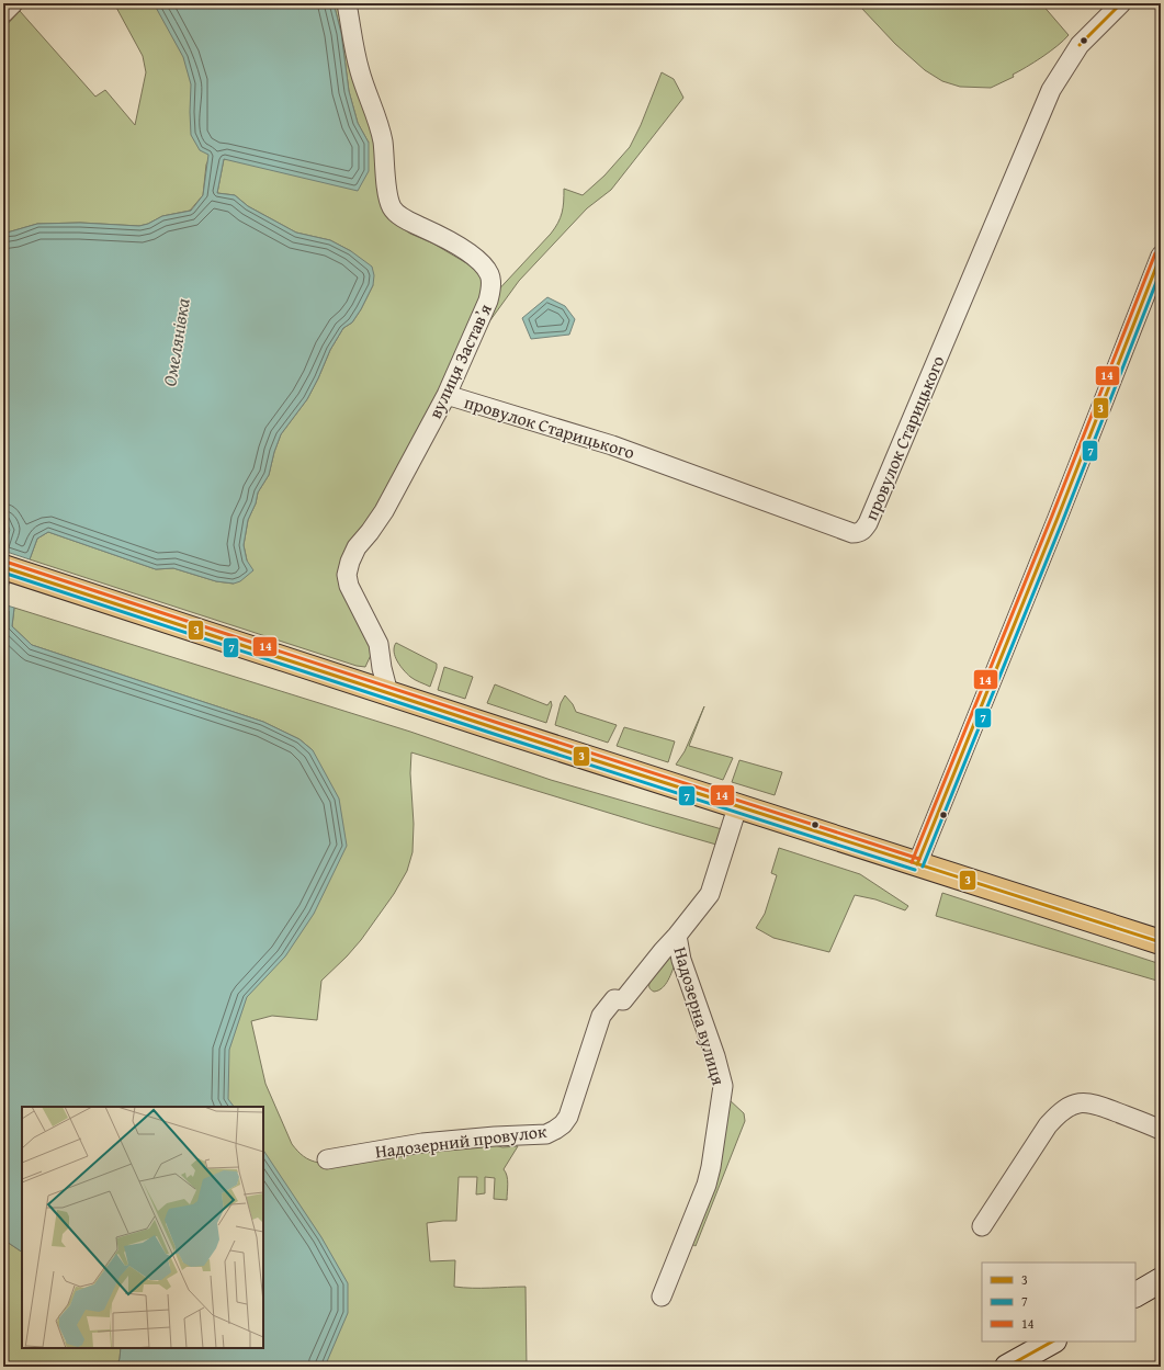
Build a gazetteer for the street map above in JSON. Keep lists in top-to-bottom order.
{
  "streets": {
    "street": [
      "вулиця Заставʼя",
      "провулок Старицького",
      "Надозерна вулиця",
      "Надозерний провулок"
    ]
  },
  "crossings": [
    ["вулиця Заставʼя", "провулок Старицького"],
    ["Надозерна вулиця", "Надозерний провулок"]
  ],
  "water": ["Омелянівка"],
  "lines": ["transit line 3", "transit line 14", "transit line 7"],
  "legend": ["3", "7", "14"]
}
